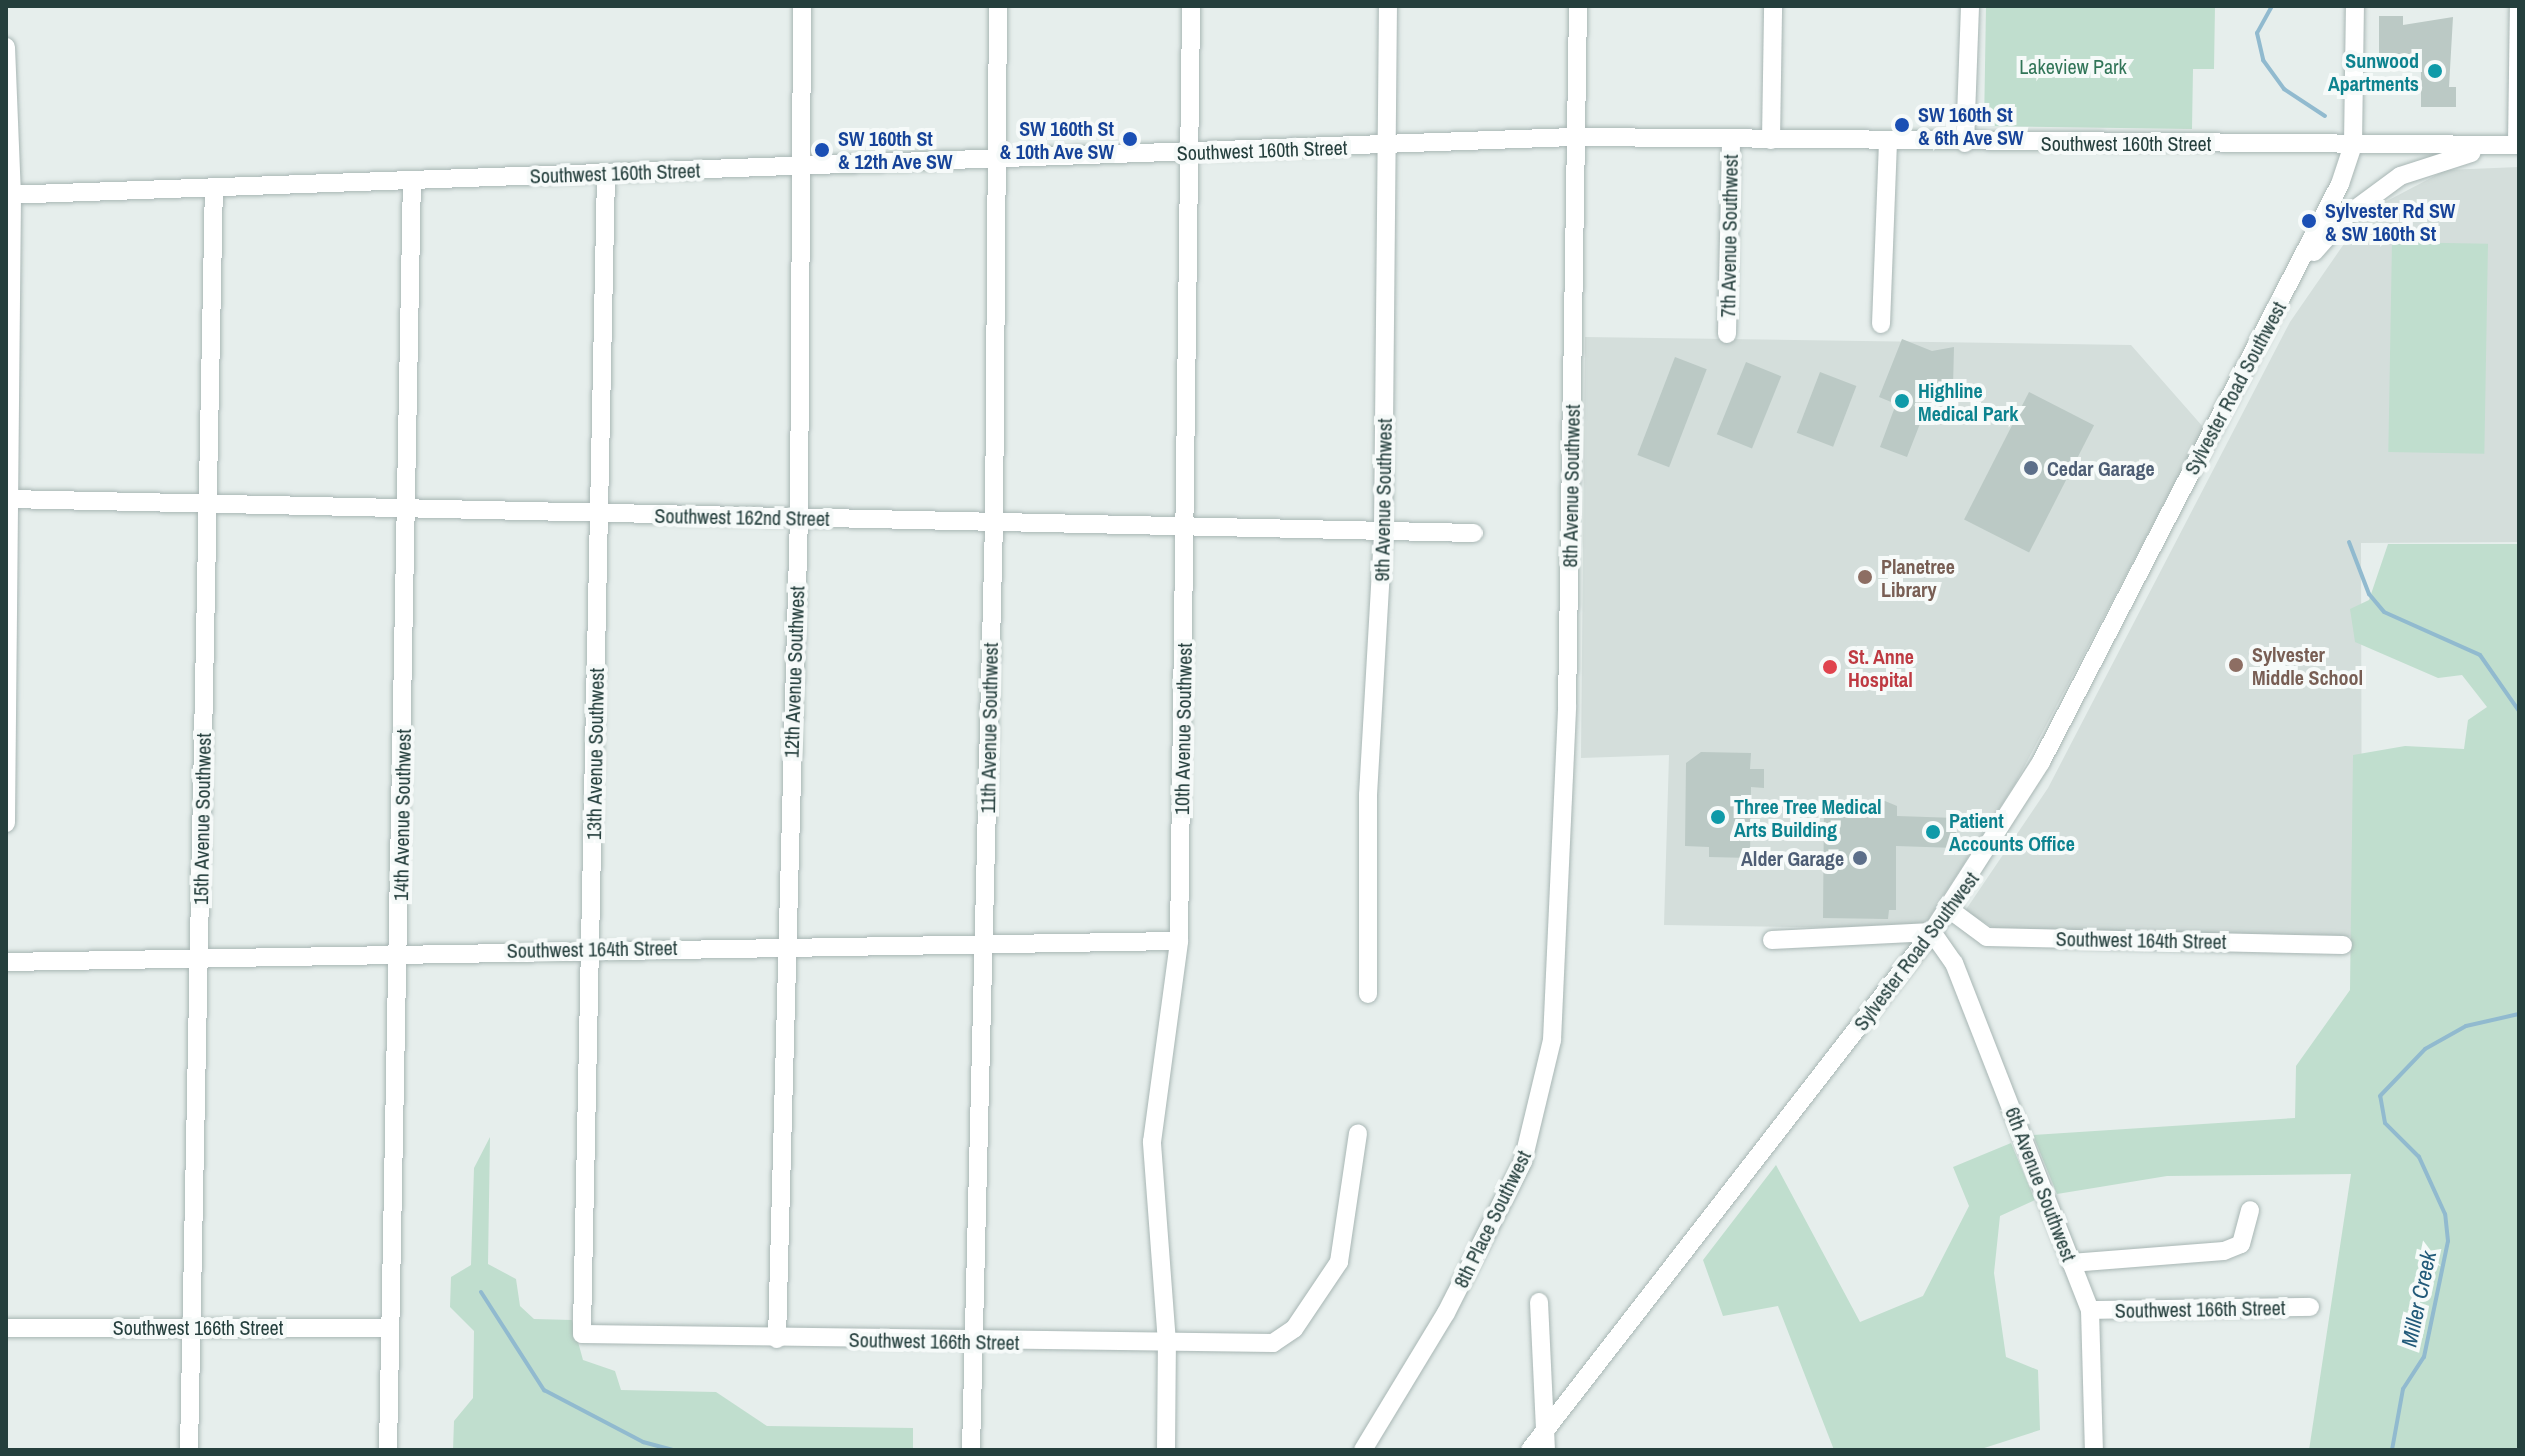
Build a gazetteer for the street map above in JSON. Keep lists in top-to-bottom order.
{
  "streets": {
    "street": [
      "Southwest 160th Street",
      "7th Avenue Southwest",
      "Sylvester Road Southwest",
      "8th Avenue Southwest",
      "9th Avenue Southwest",
      "Southwest 162nd Street",
      "12th Avenue Southwest",
      "11th Avenue Southwest",
      "10th Avenue Southwest",
      "13th Avenue Southwest",
      "14th Avenue Southwest",
      "15th Avenue Southwest",
      "Southwest 164th Street",
      "6th Avenue Southwest",
      "8th Place Southwest",
      "Southwest 166th Street"
    ]
  },
  "crossings": [
    ["Southwest 160th Street", "7th Avenue Southwest"],
    ["Southwest 160th Street", "Sylvester Road Southwest"],
    ["Southwest 160th Street", "8th Avenue Southwest"],
    ["Southwest 160th Street", "9th Avenue Southwest"],
    ["Southwest 160th Street", "12th Avenue Southwest"],
    ["Southwest 160th Street", "11th Avenue Southwest"],
    ["Southwest 160th Street", "10th Avenue Southwest"],
    ["Southwest 160th Street", "13th Avenue Southwest"],
    ["Southwest 160th Street", "14th Avenue Southwest"],
    ["Southwest 160th Street", "15th Avenue Southwest"],
    ["Sylvester Road Southwest", "Southwest 164th Street"],
    ["Sylvester Road Southwest", "6th Avenue Southwest"],
    ["8th Avenue Southwest", "8th Place Southwest"],
    ["9th Avenue Southwest", "Southwest 162nd Street"],
    ["Southwest 162nd Street", "12th Avenue Southwest"],
    ["Southwest 162nd Street", "11th Avenue Southwest"],
    ["Southwest 162nd Street", "10th Avenue Southwest"],
    ["Southwest 162nd Street", "13th Avenue Southwest"],
    ["Southwest 162nd Street", "14th Avenue Southwest"],
    ["Southwest 162nd Street", "15th Avenue Southwest"],
    ["12th Avenue Southwest", "Southwest 164th Street"],
    ["12th Avenue Southwest", "Southwest 166th Street"],
    ["11th Avenue Southwest", "Southwest 164th Street"],
    ["11th Avenue Southwest", "Southwest 166th Street"],
    ["10th Avenue Southwest", "Southwest 164th Street"],
    ["10th Avenue Southwest", "Southwest 166th Street"],
    ["13th Avenue Southwest", "Southwest 164th Street"],
    ["13th Avenue Southwest", "Southwest 166th Street"],
    ["14th Avenue Southwest", "Southwest 164th Street"],
    ["14th Avenue Southwest", "Southwest 166th Street"],
    ["15th Avenue Southwest", "Southwest 164th Street"],
    ["15th Avenue Southwest", "Southwest 166th Street"],
    ["6th Avenue Southwest", "Southwest 166th Street"]
  ],
  "water": ["Miller Creek"],
  "parks": ["Lakeview Park"],
  "places": [
    "Sunwood Apartments",
    "SW 160th St & 6th Ave SW",
    "SW 160th St & 10th Ave SW",
    "SW 160th St & 12th Ave SW",
    "Sylvester Rd SW & SW 160th St",
    "Highline Medical Park",
    "Cedar Garage",
    "Planetree Library",
    "Sylvester Middle School",
    "St. Anne Hospital",
    "Three Tree Medical Arts Building",
    "Patient Accounts Office",
    "Alder Garage"
  ]
}
